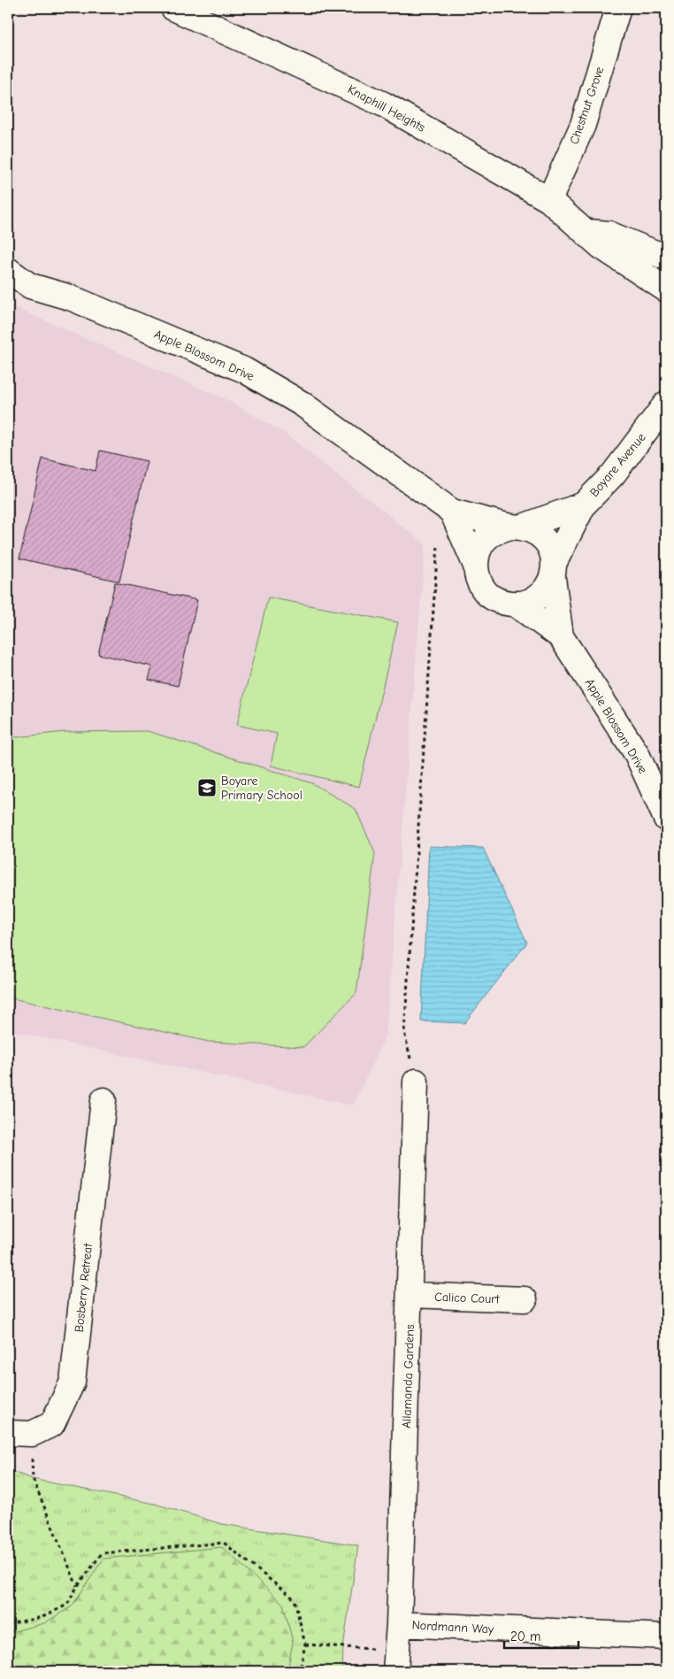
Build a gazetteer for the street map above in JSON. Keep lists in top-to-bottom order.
{
  "streets": {
    "street": [
      "Chestnut Grove",
      "Knaphill Heights",
      "Apple Blossom Drive",
      "Boyare Avenue",
      "Bosberry Retreat",
      "Calico Court",
      "Allamanda Gardens",
      "Nordmann Way"
    ]
  },
  "crossings": [
    ["Chestnut Grove", "Knaphill Heights"],
    ["Apple Blossom Drive", "Boyare Avenue"],
    ["Calico Court", "Allamanda Gardens"],
    ["Allamanda Gardens", "Nordmann Way"]
  ],
  "places": {
    "school or university": ["Boyare Primary School"]
  },
  "scale_bar": "20 m"
}
